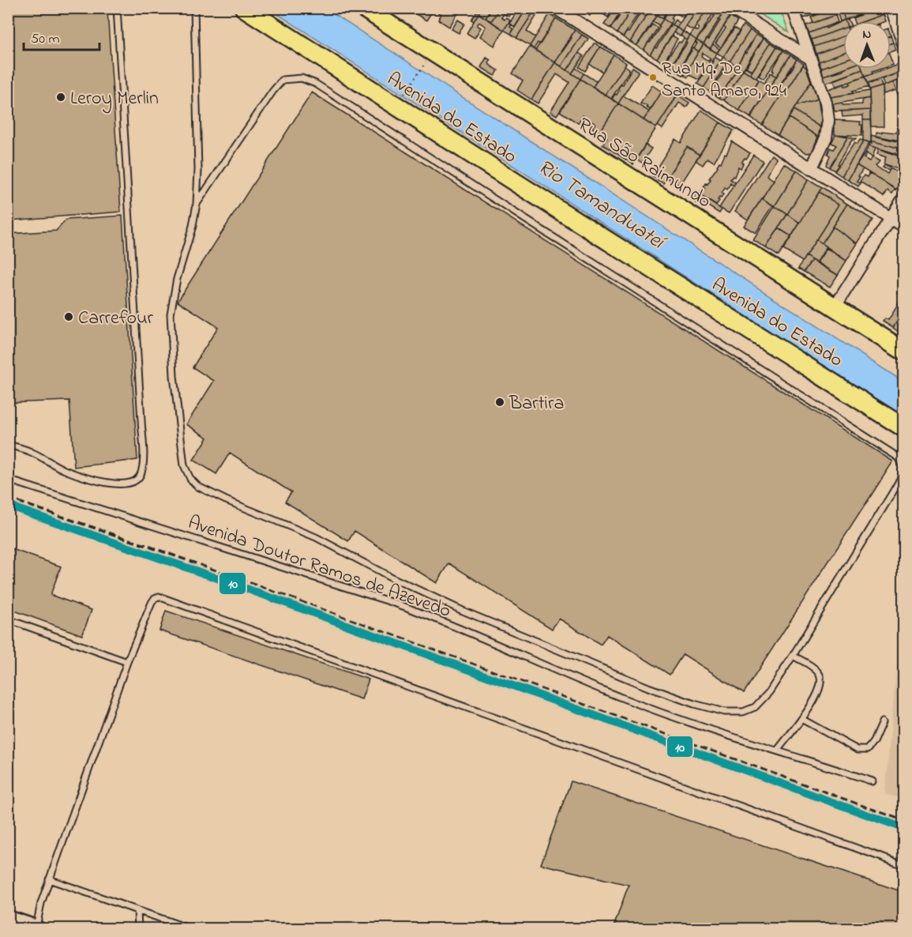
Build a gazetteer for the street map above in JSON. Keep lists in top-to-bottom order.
{
  "streets": {
    "highway": ["Avenida do Estado", "Rua São Raimundo"],
    "lane": ["Avenida Doutor Ramos de Azevedo"]
  },
  "water": ["Rio Tamanduateí"],
  "places": [
    "Rua Mq. De Santo Amaro, 924",
    "Leroy Merlin",
    "Carrefour",
    "Bartira"
  ],
  "lines": ["transit line 10"],
  "scale_bar": "50 m",
  "north": "top"
}
